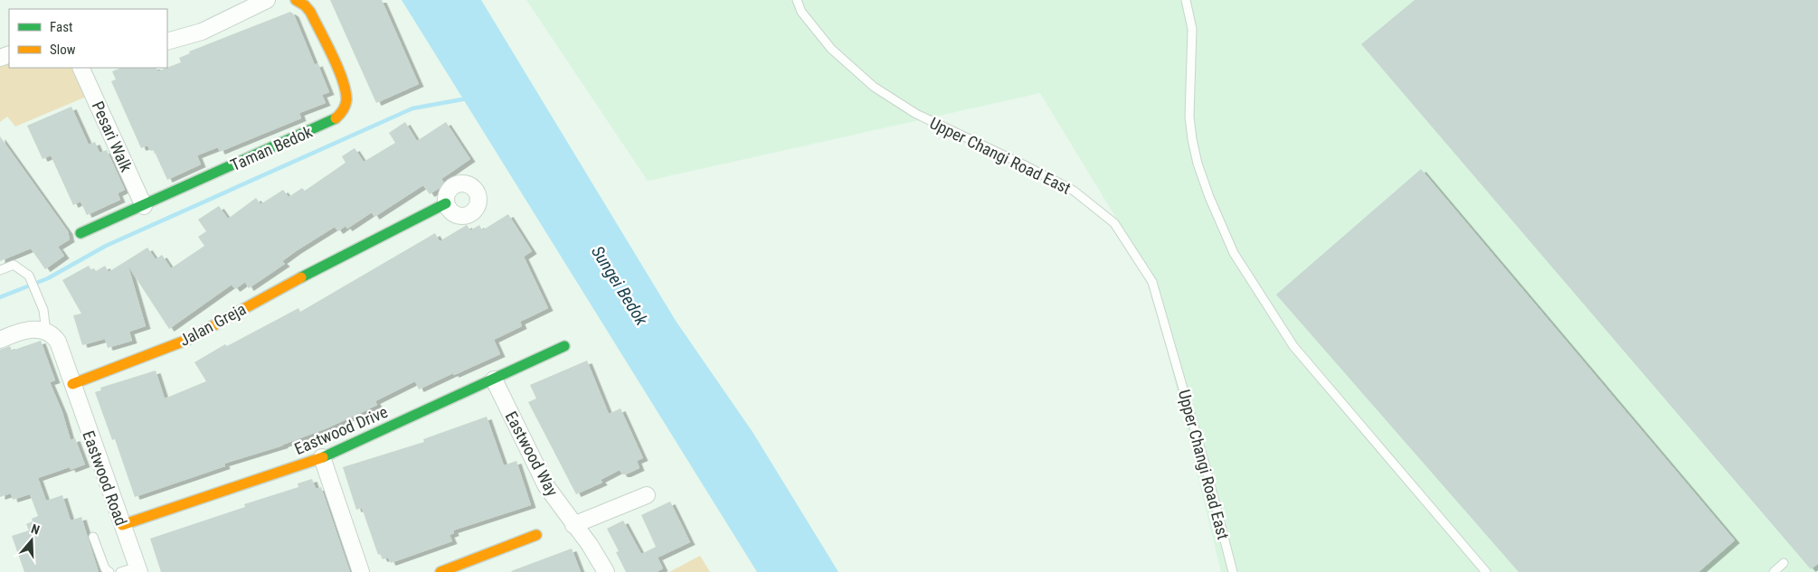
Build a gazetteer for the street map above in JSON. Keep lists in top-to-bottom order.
{
  "streets": {
    "street": [
      "Pesari Walk",
      "Taman Bedok",
      "Jalan Greja",
      "Eastwood Drive",
      "Eastwood Way",
      "Eastwood Road"
    ],
    "lane": ["Upper Changi Road East"]
  },
  "crossings": [
    ["Pesari Walk", "Taman Bedok"],
    ["Jalan Greja", "Eastwood Road"],
    ["Eastwood Drive", "Eastwood Way"],
    ["Eastwood Drive", "Eastwood Road"]
  ],
  "water": ["Sungei Bedok"],
  "legend": ["Fast", "Slow"],
  "north": "top"
}
